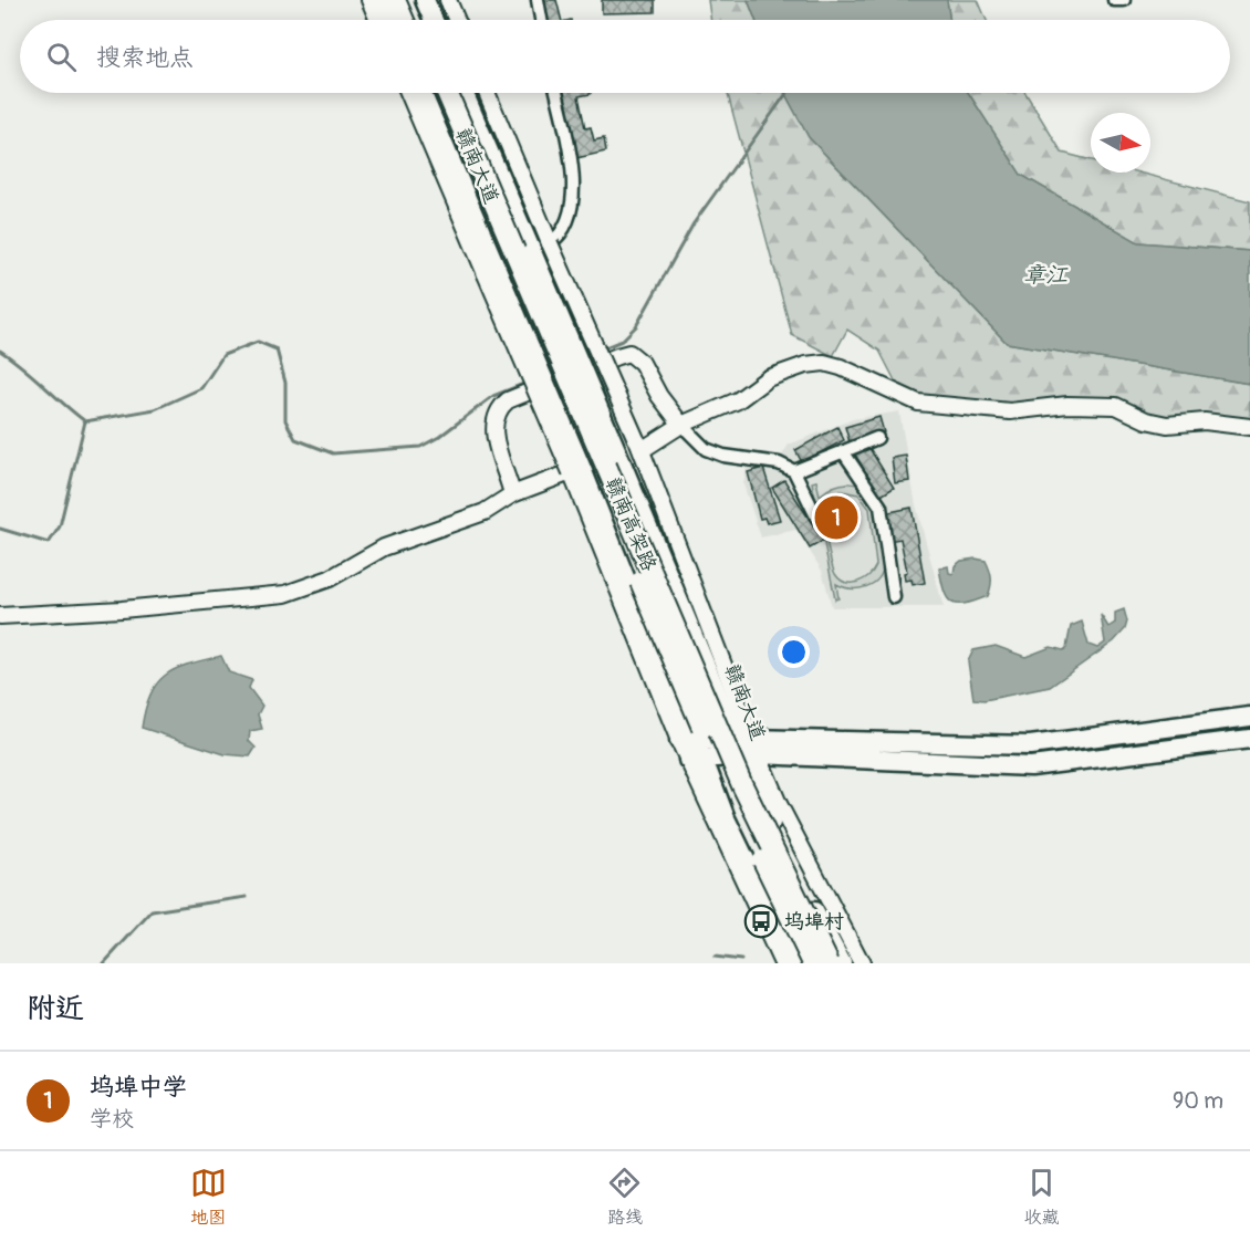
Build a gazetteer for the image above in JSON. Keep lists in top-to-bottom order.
{
  "streets": {
    "highway": ["赣南高架路"],
    "main road": ["赣南大道"]
  },
  "water": ["章江"],
  "places": {
    "bus stop": ["坞埠村"]
  },
  "north": "right",
  "page": {
    "search": "搜索地点",
    "pins": "1",
    "heading": "附近",
    "list": [
      {
        "mark": "1",
        "name": "坞埠中学",
        "note": "学校",
        "value": "90 m"
      }
    ],
    "nav": ["地图", "路线", "收藏"]
  }
}
